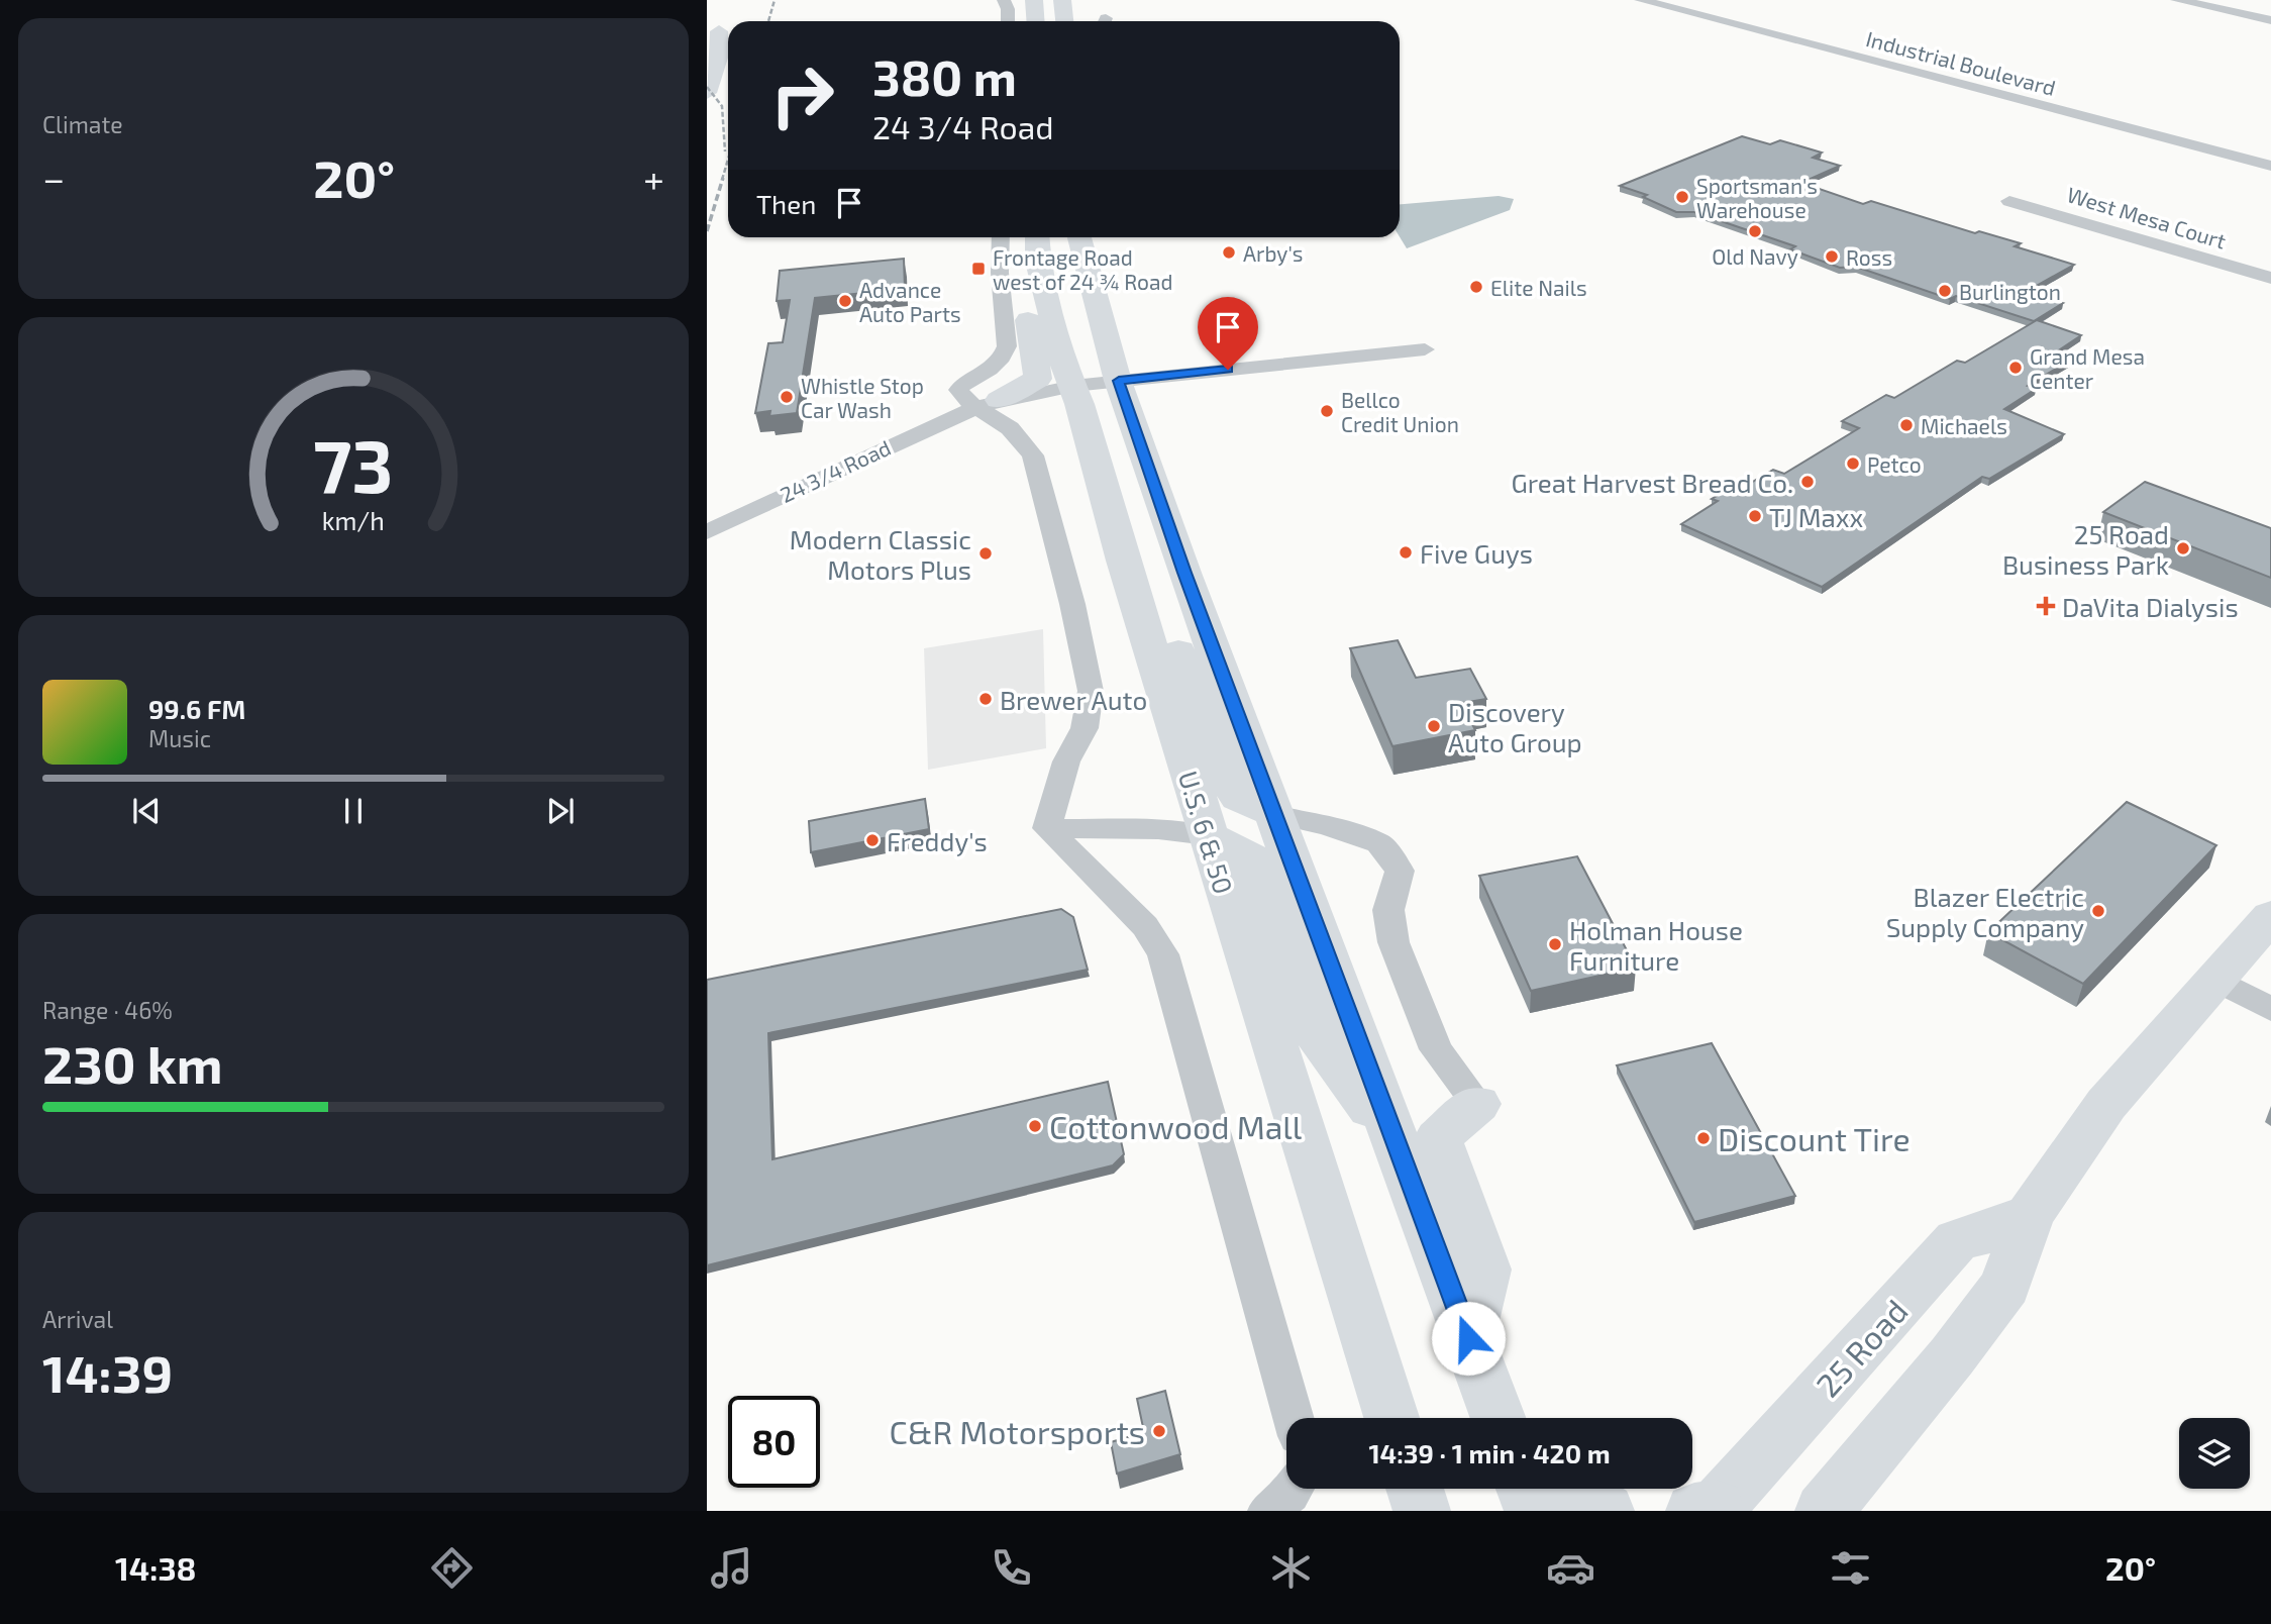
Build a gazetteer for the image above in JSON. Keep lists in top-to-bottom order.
{
  "streets": {
    "main road": ["U.S. 6 & 50", "25 Road"],
    "street": ["Industrial Boulevard", "West Mesa Court", "24 3/4 Road"]
  },
  "crossings": [
    ["24 3/4 Road", "U.S. 6 & 50"]
  ],
  "places": {
    "other": [
      "Sportsman's Warehouse",
      "Old Navy",
      "Arby's",
      "Ross",
      "Elite Nails",
      "Burlington",
      "Advance Auto Parts",
      "Grand Mesa Center",
      "Whistle Stop Car Wash",
      "Bellco Credit Union",
      "Michaels",
      "Petco",
      "Great Harvest Bread Co.",
      "TJ Maxx",
      "25 Road Business Park",
      "Five Guys",
      "Modern Classic Motors Plus",
      "Brewer Auto",
      "Discovery Auto Group",
      "Freddy's",
      "Blazer Electric Supply Company",
      "Holman House Furniture",
      "Cottonwood Mall",
      "Discount Tire",
      "C&R Motorsports"
    ],
    "transit": ["Frontage Road west of 24 ¾ Road"],
    "health": ["DaVita Dialysis"]
  },
  "page": {
    "tile": [
      "Climate",
      ["Range · 46%", "230 km"],
      ["Arrival", "14:39"]
    ],
    "turn": ["380 m", "24 3/4 Road"],
    "heat": ["−", "20°", "+"],
    "then": "Then",
    "song": ["99.6 FM", "Music"],
    "limit": "80",
    "trip": "14:39 · 1 min · 420 m",
    "tabs": ["14:38", "20°"],
    "gauge": ["73", "km/h"]
  }
}
